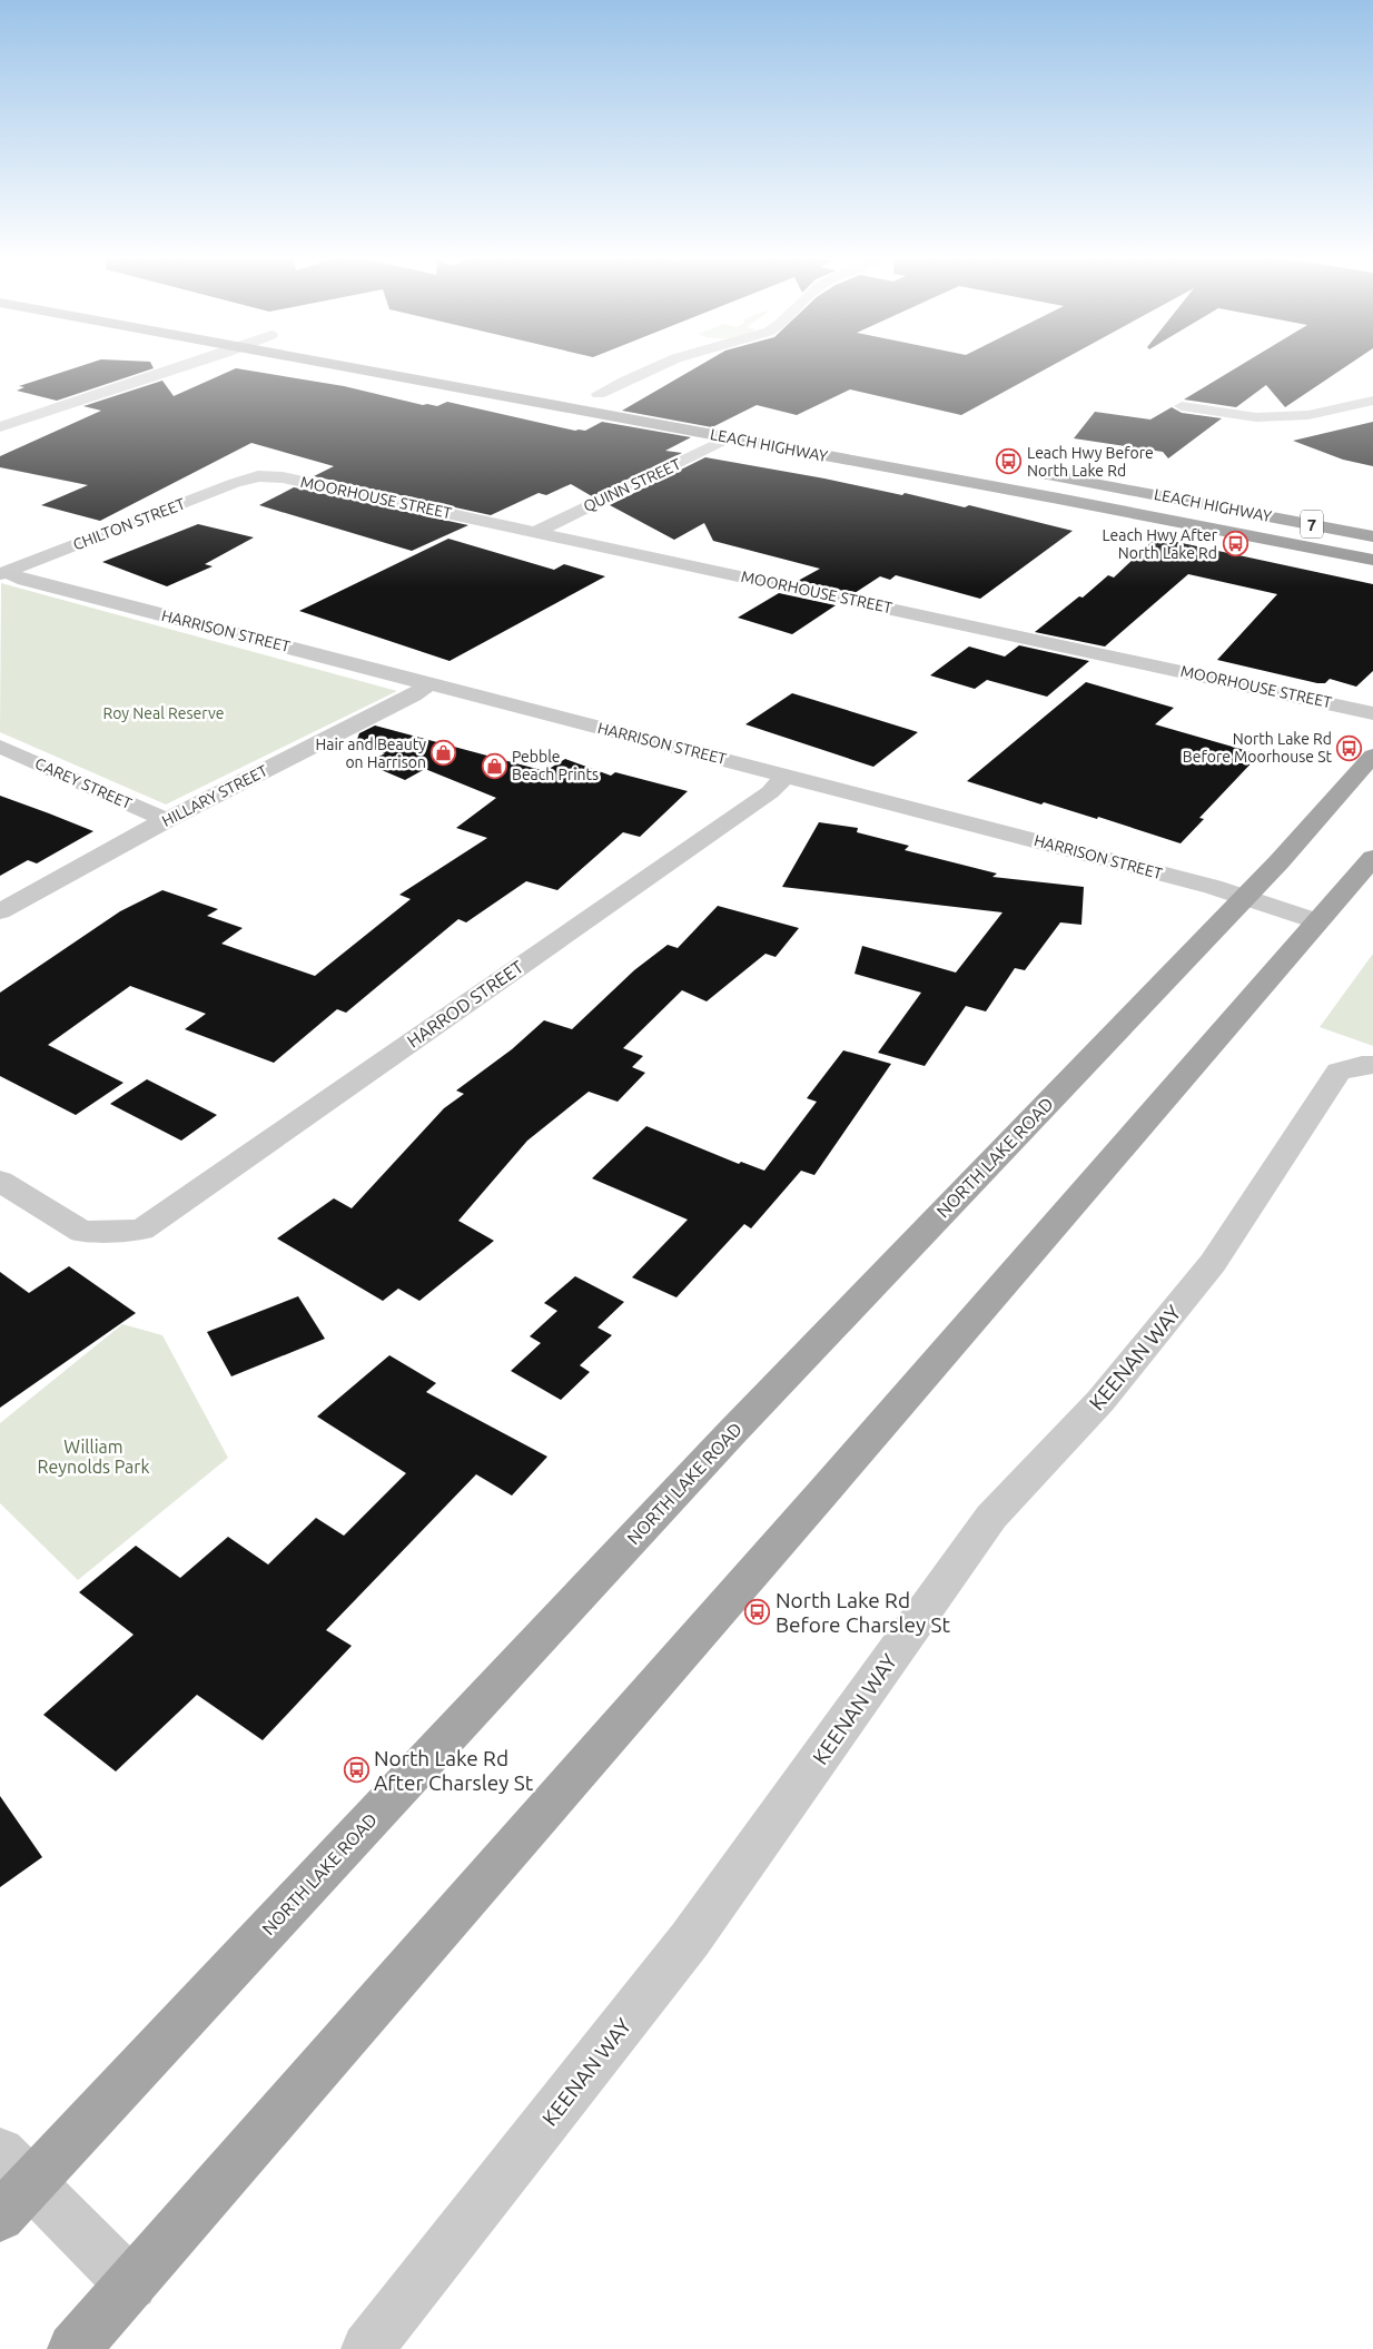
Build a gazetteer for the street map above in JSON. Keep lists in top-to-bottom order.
{
  "streets": {
    "highway": ["LEACH HIGHWAY", "7"],
    "main road": ["NORTH LAKE ROAD"],
    "street": [
      "QUINN STREET",
      "MOORHOUSE STREET",
      "CHILTON STREET",
      "HARRISON STREET",
      "CAREY STREET",
      "HILLARY STREET",
      "HARROD STREET",
      "KEENAN WAY"
    ]
  },
  "crossings": [
    ["LEACH HIGHWAY", "QUINN STREET"],
    ["QUINN STREET", "MOORHOUSE STREET"],
    ["MOORHOUSE STREET", "CHILTON STREET"],
    ["CHILTON STREET", "HARRISON STREET"],
    ["HARRISON STREET", "HILLARY STREET"],
    ["HARRISON STREET", "HARROD STREET"],
    ["HARRISON STREET", "NORTH LAKE ROAD"],
    ["CAREY STREET", "HILLARY STREET"]
  ],
  "parks": ["Roy Neal Reserve", "William Reynolds Park"],
  "places": {
    "bus stop": [
      "Leach Hwy Before North Lake Rd",
      "Leach Hwy After North Lake Rd",
      "North Lake Rd Before Moorhouse St",
      "North Lake Rd Before Charsley St",
      "North Lake Rd After Charsley St"
    ],
    "shop": ["Hair and Beauty on Harrison", "Pebble Beach Prints"]
  }
}
